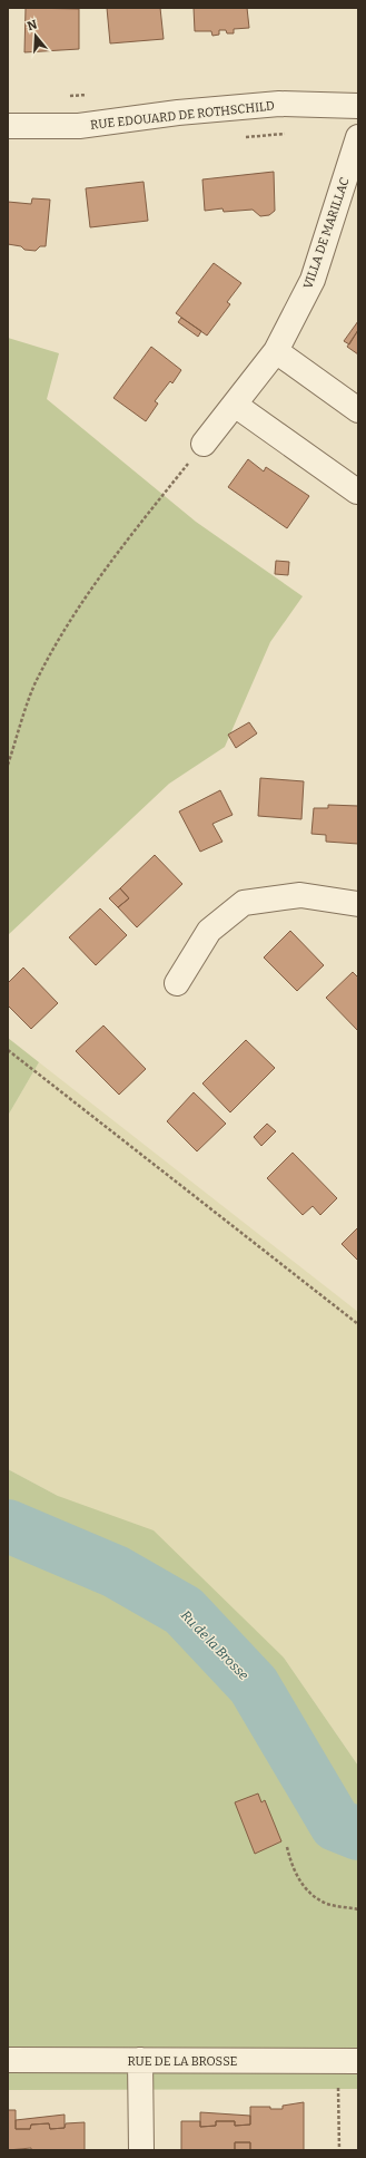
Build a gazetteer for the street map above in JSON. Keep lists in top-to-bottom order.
{
  "streets": {
    "street": ["RUE EDOUARD DE ROTHSCHILD", "VILLA DE MARILLAC", "RUE DE LA BROSSE"]
  },
  "water": ["Ru de la Brosse"],
  "north": "top"
}
